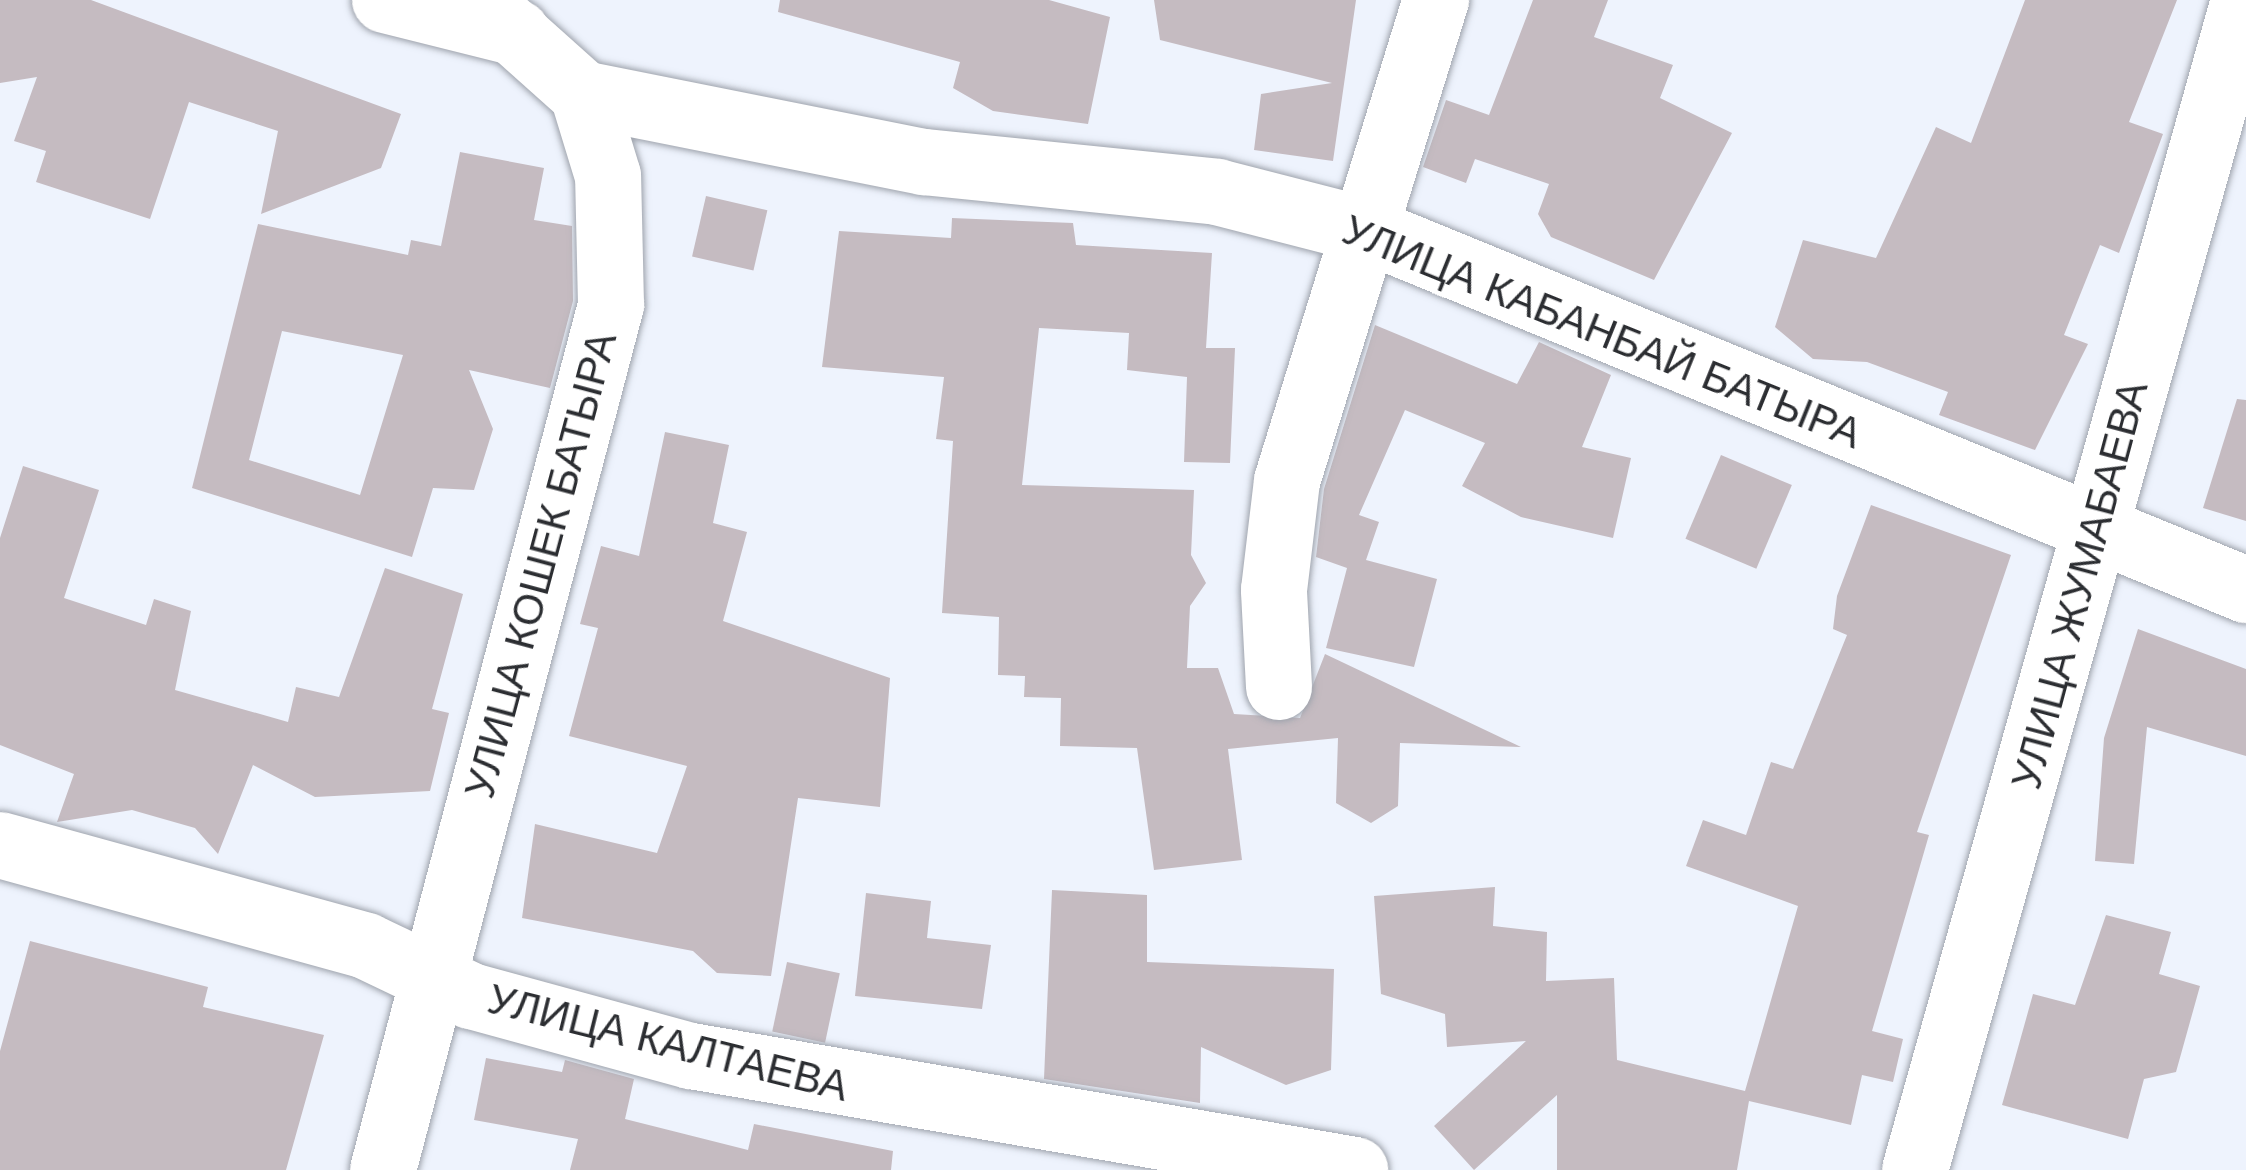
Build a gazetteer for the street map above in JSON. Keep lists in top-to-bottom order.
{
  "streets": {
    "street": [
      "УЛИЦА КАБАНБАЙ БАТЫРА",
      "УЛИЦА КОШЕК БАТЫРА",
      "УЛИЦА ЖУМАБАЕВА",
      "УЛИЦА КАЛТАЕВА"
    ]
  },
  "crossings": [
    ["УЛИЦА КАБАНБАЙ БАТЫРА", "УЛИЦА КОШЕК БАТЫРА"],
    ["УЛИЦА КАБАНБАЙ БАТЫРА", "УЛИЦА ЖУМАБАЕВА"],
    ["УЛИЦА КОШЕК БАТЫРА", "УЛИЦА КАЛТАЕВА"]
  ]
}
